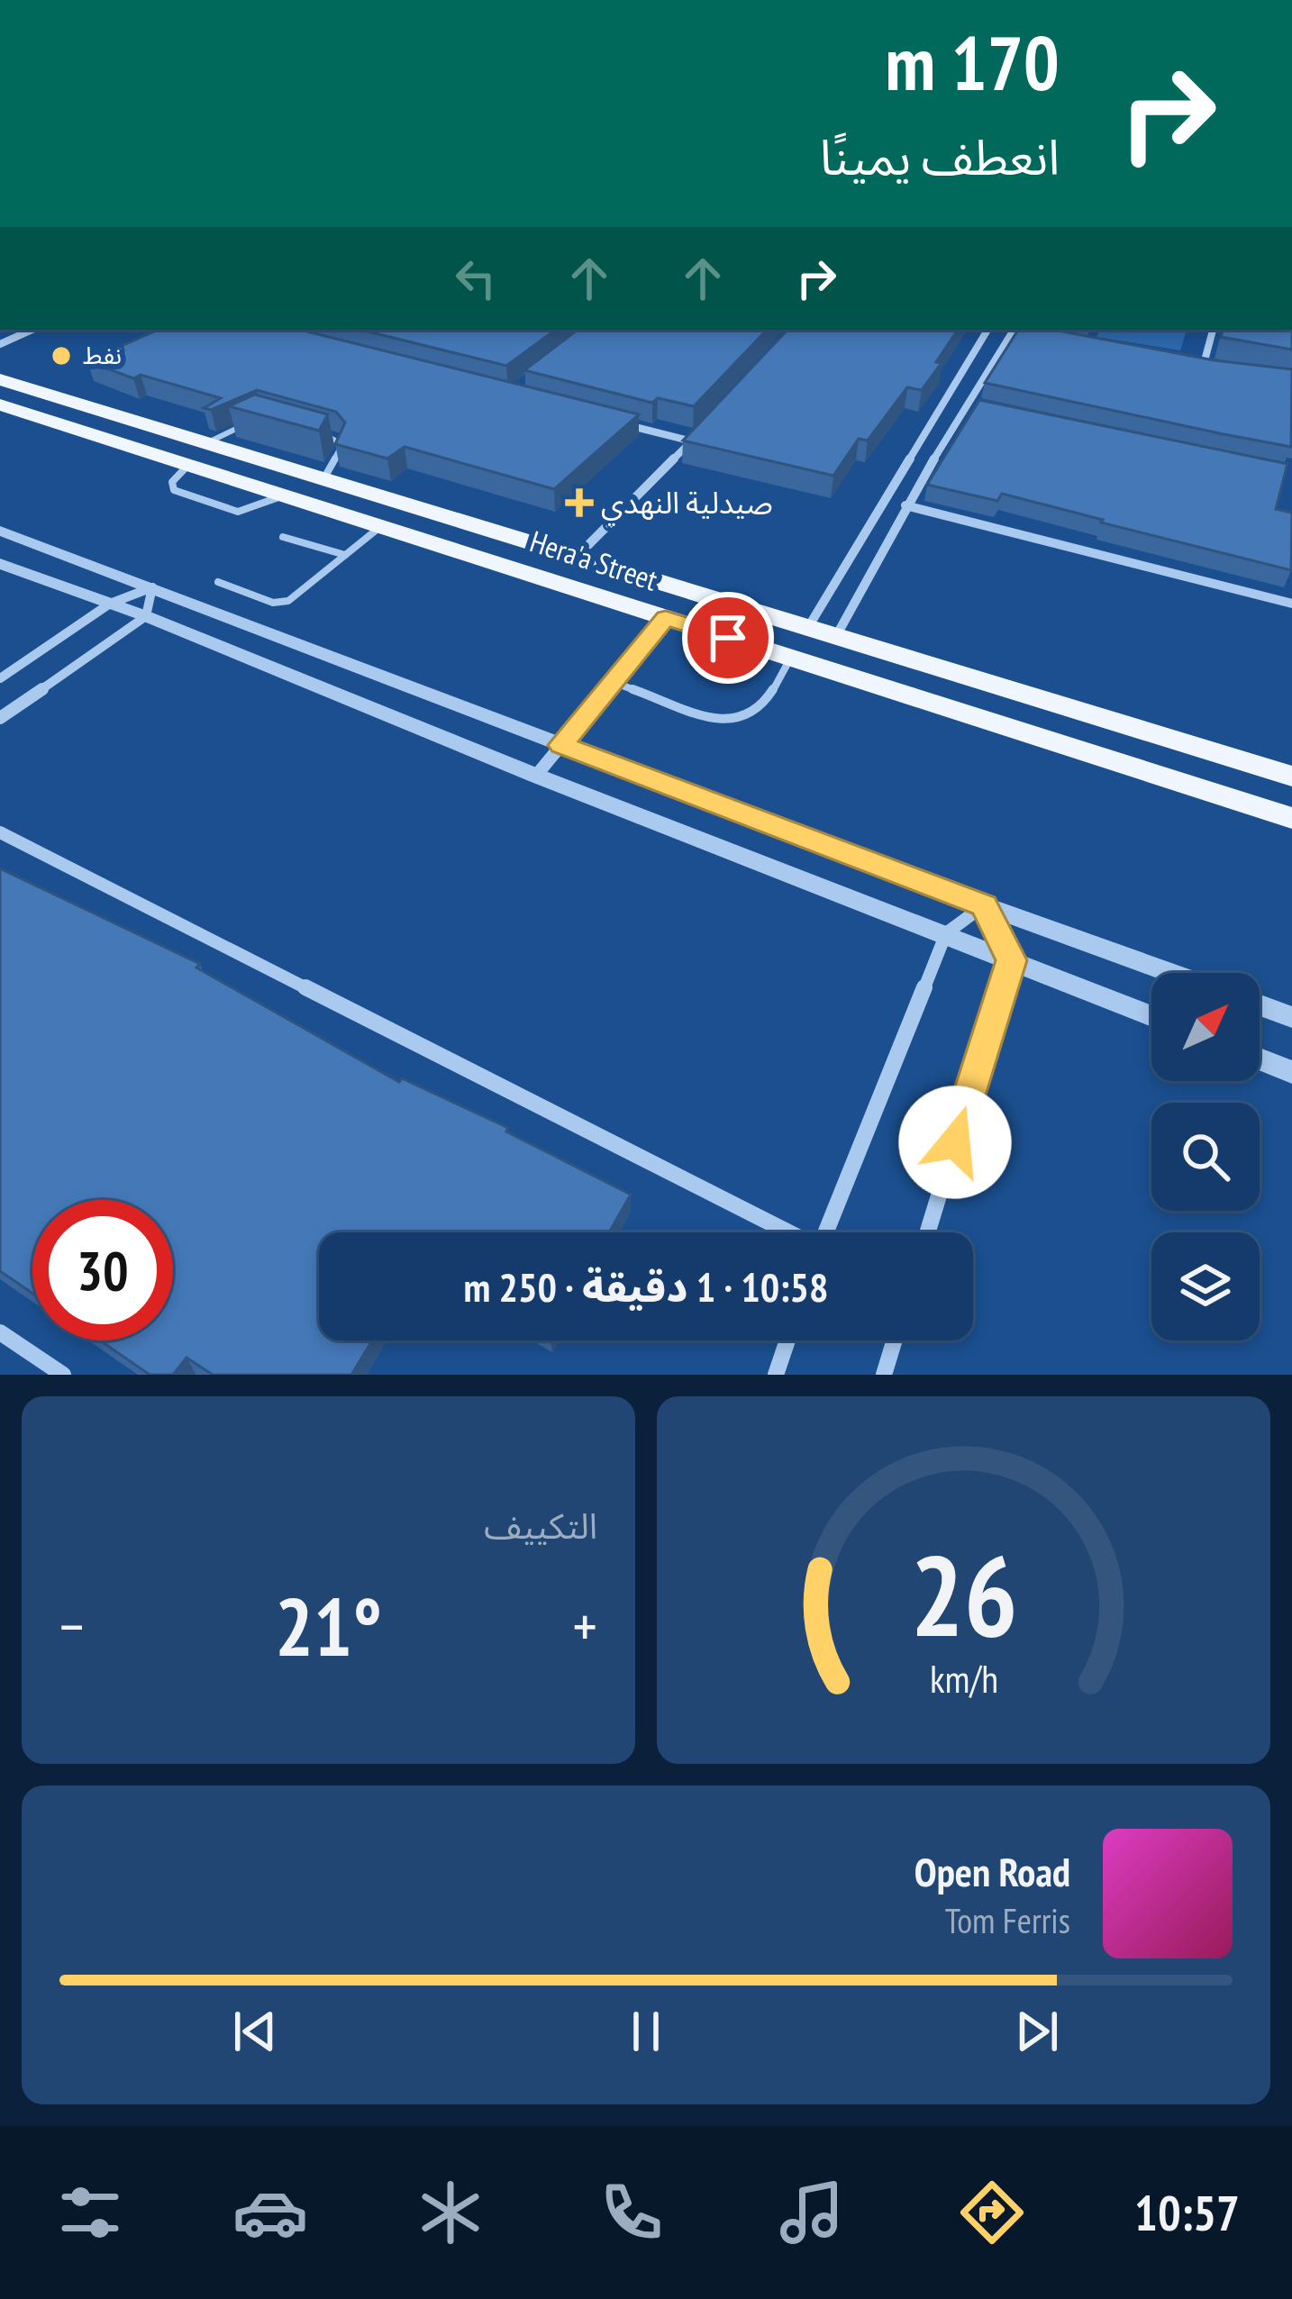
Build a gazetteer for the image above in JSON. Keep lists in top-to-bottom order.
{
  "streets": {
    "main road": ["Hera'a Street"]
  },
  "places": {
    "other": ["نفط"],
    "health": ["صيدلية النهدي"]
  },
  "north": "top right",
  "page": {
    "turn": ["170 m", "انعطف يمينًا"],
    "limit": "30",
    "trip": "10:58 · 1 دقيقة · 250 m",
    "tile": "التكييف",
    "heat": ["−", "21°", "+"],
    "song": ["Open Road", "Tom Ferris"],
    "tabs": "10:57",
    "gauge": ["26", "km/h"]
  }
}
